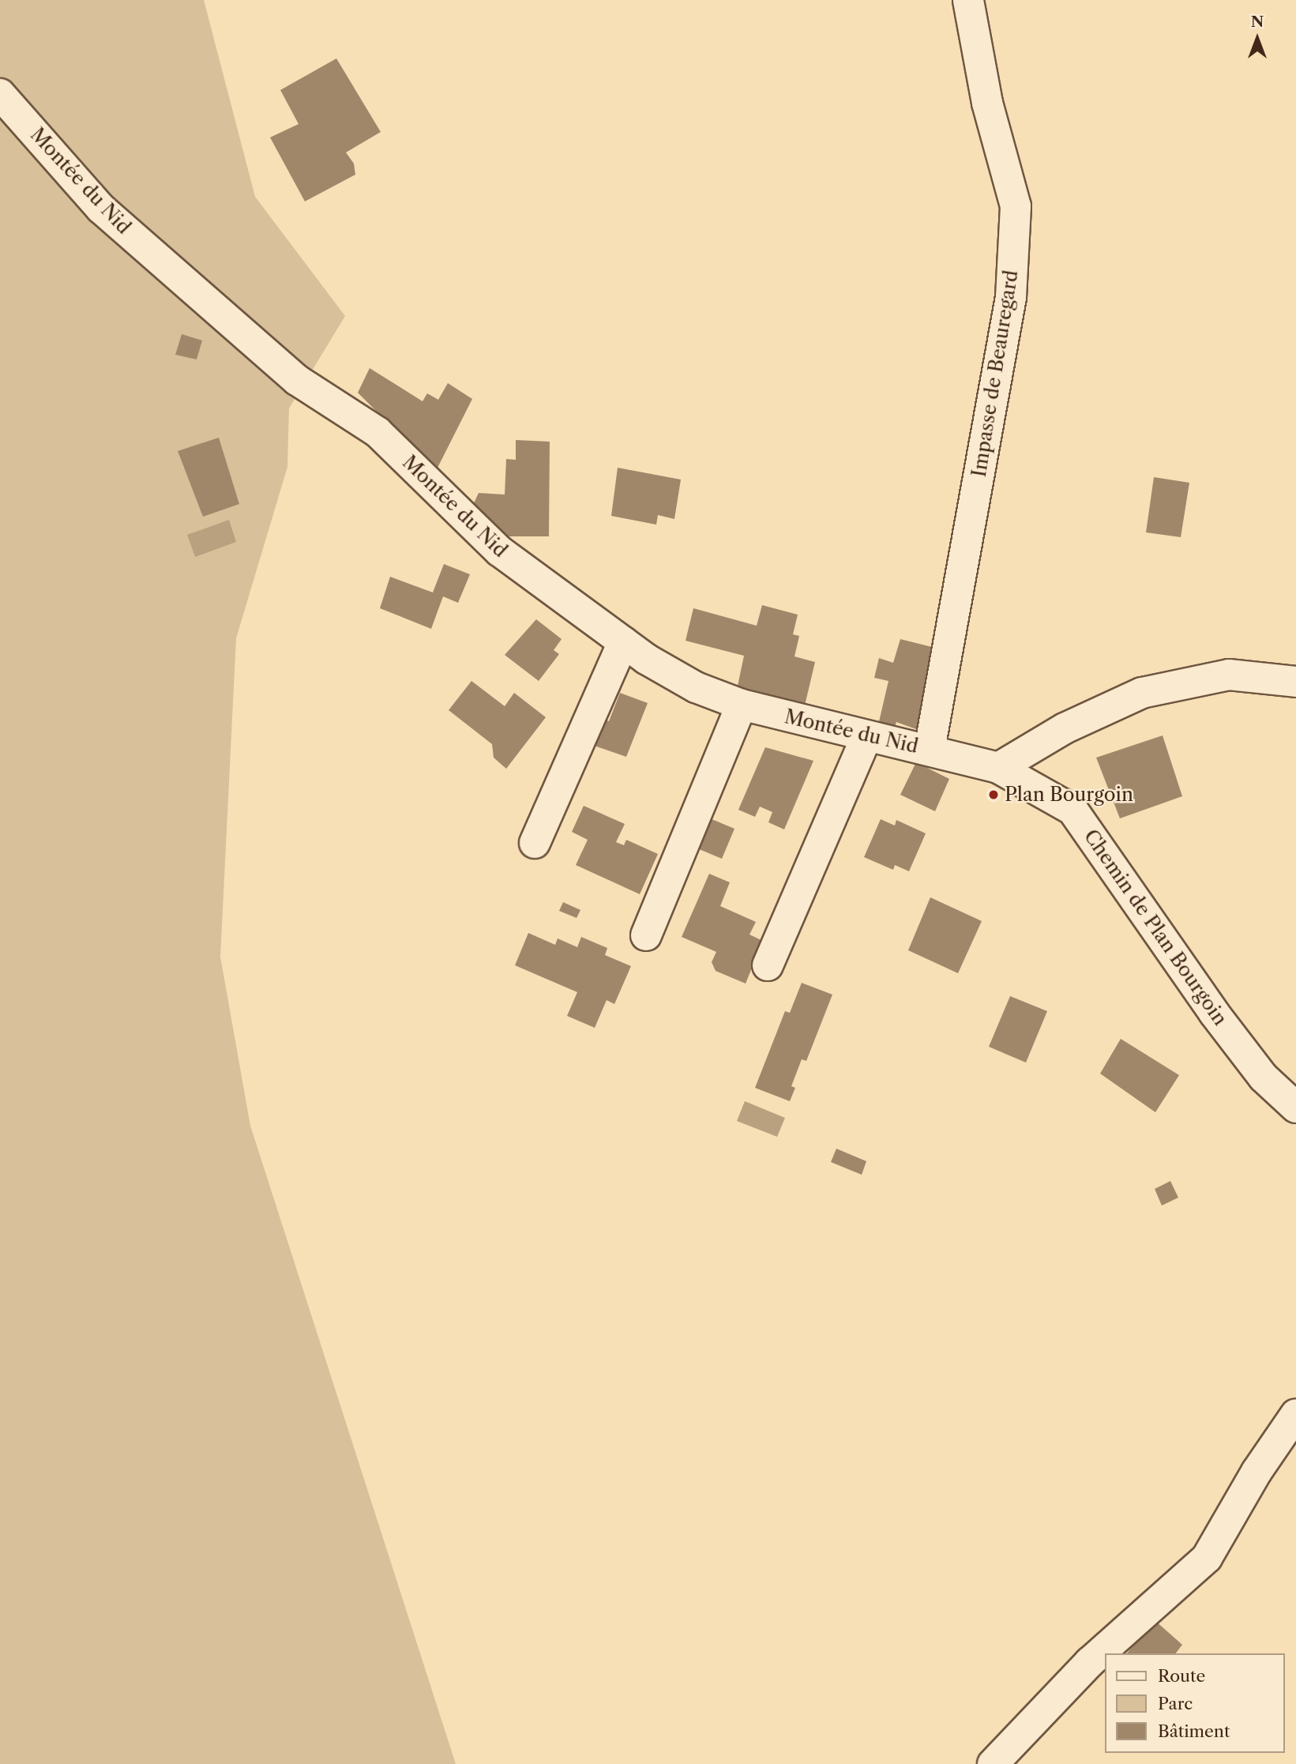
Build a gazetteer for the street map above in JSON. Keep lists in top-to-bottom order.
{
  "streets": {
    "street": ["Montée du Nid", "Impasse de Beauregard", "Chemin de Plan Bourgoin"]
  },
  "crossings": [
    ["Montée du Nid", "Impasse de Beauregard"],
    ["Montée du Nid", "Chemin de Plan Bourgoin"]
  ],
  "places": ["Plan Bourgoin"],
  "legend": ["Route", "Parc", "Bâtiment"],
  "north": "top"
}
